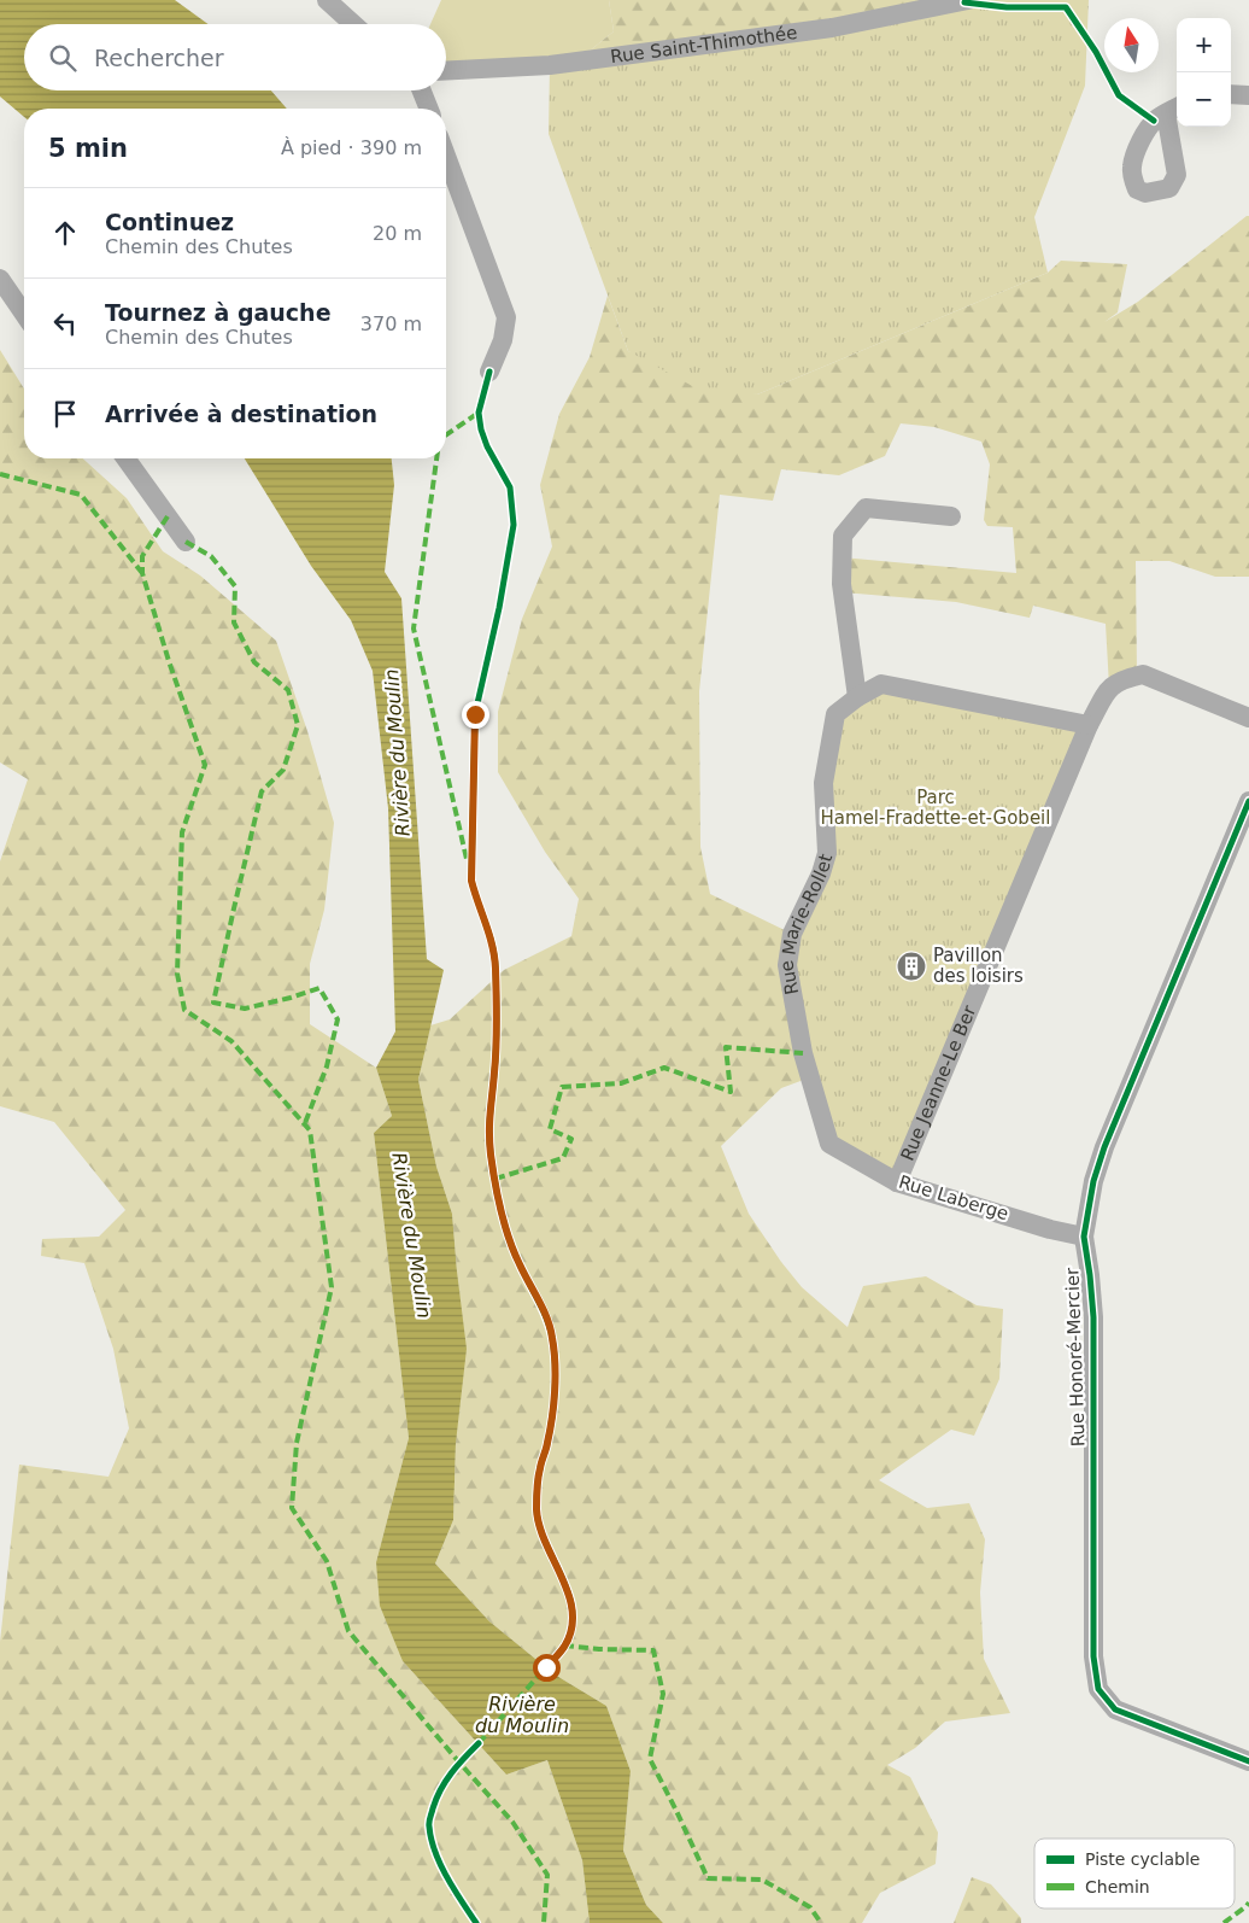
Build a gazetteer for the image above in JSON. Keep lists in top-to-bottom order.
{
  "streets": {
    "street": [
      "Rue Saint-Thimothée",
      "Rue Marie-Rollet",
      "Rue Jeanne-Le Ber",
      "Rue Laberge",
      "Rue Honoré-Mercier"
    ]
  },
  "crossings": [
    ["Rue Marie-Rollet", "Rue Jeanne-Le Ber"],
    ["Rue Marie-Rollet", "Rue Laberge"],
    ["Rue Jeanne-Le Ber", "Rue Laberge"],
    ["Rue Laberge", "Rue Honoré-Mercier"]
  ],
  "water": ["Rivière du Moulin"],
  "parks": ["Parc Hamel-Fradette-et-Gobeil"],
  "places": {
    "building": ["Pavillon des loisirs"]
  },
  "legend": ["Piste cyclable", "Chemin"],
  "north": "top",
  "page": {
    "map_buttons": ["+", "−"],
    "search": "Rechercher",
    "heading": ["5 min", "À pied · 390 m"],
    "list": [
      ["Continuez", "Chemin des Chutes", "20 m"],
      ["Tournez à gauche", "Chemin des Chutes", "370 m"],
      "Arrivée à destination"
    ]
  }
}
